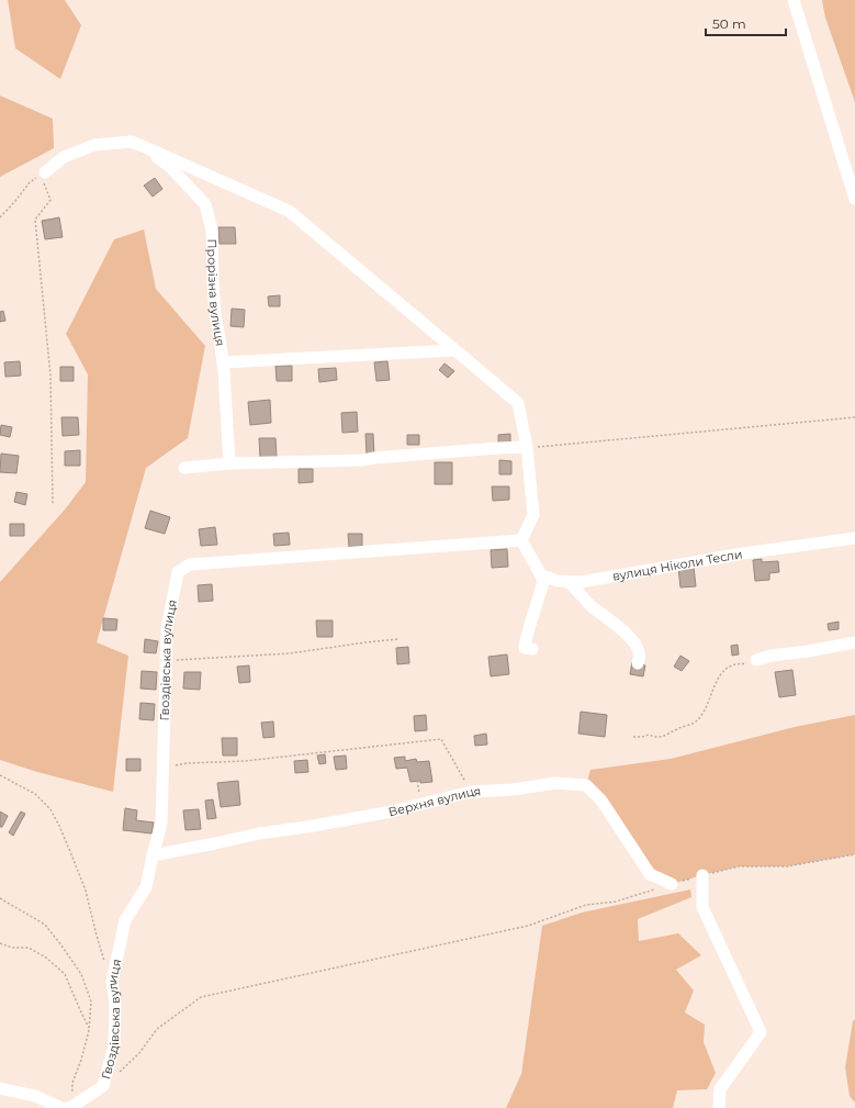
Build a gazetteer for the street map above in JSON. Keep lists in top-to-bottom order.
{
  "streets": {
    "street": [
      "Прорізна вулиця",
      "вулиця Ніколи Тесли",
      "Гвоздівська вулиця",
      "Верхня вулиця"
    ]
  },
  "crossings": [
    ["Гвоздівська вулиця", "Верхня вулиця"]
  ],
  "scale_bar": "50 m"
}
